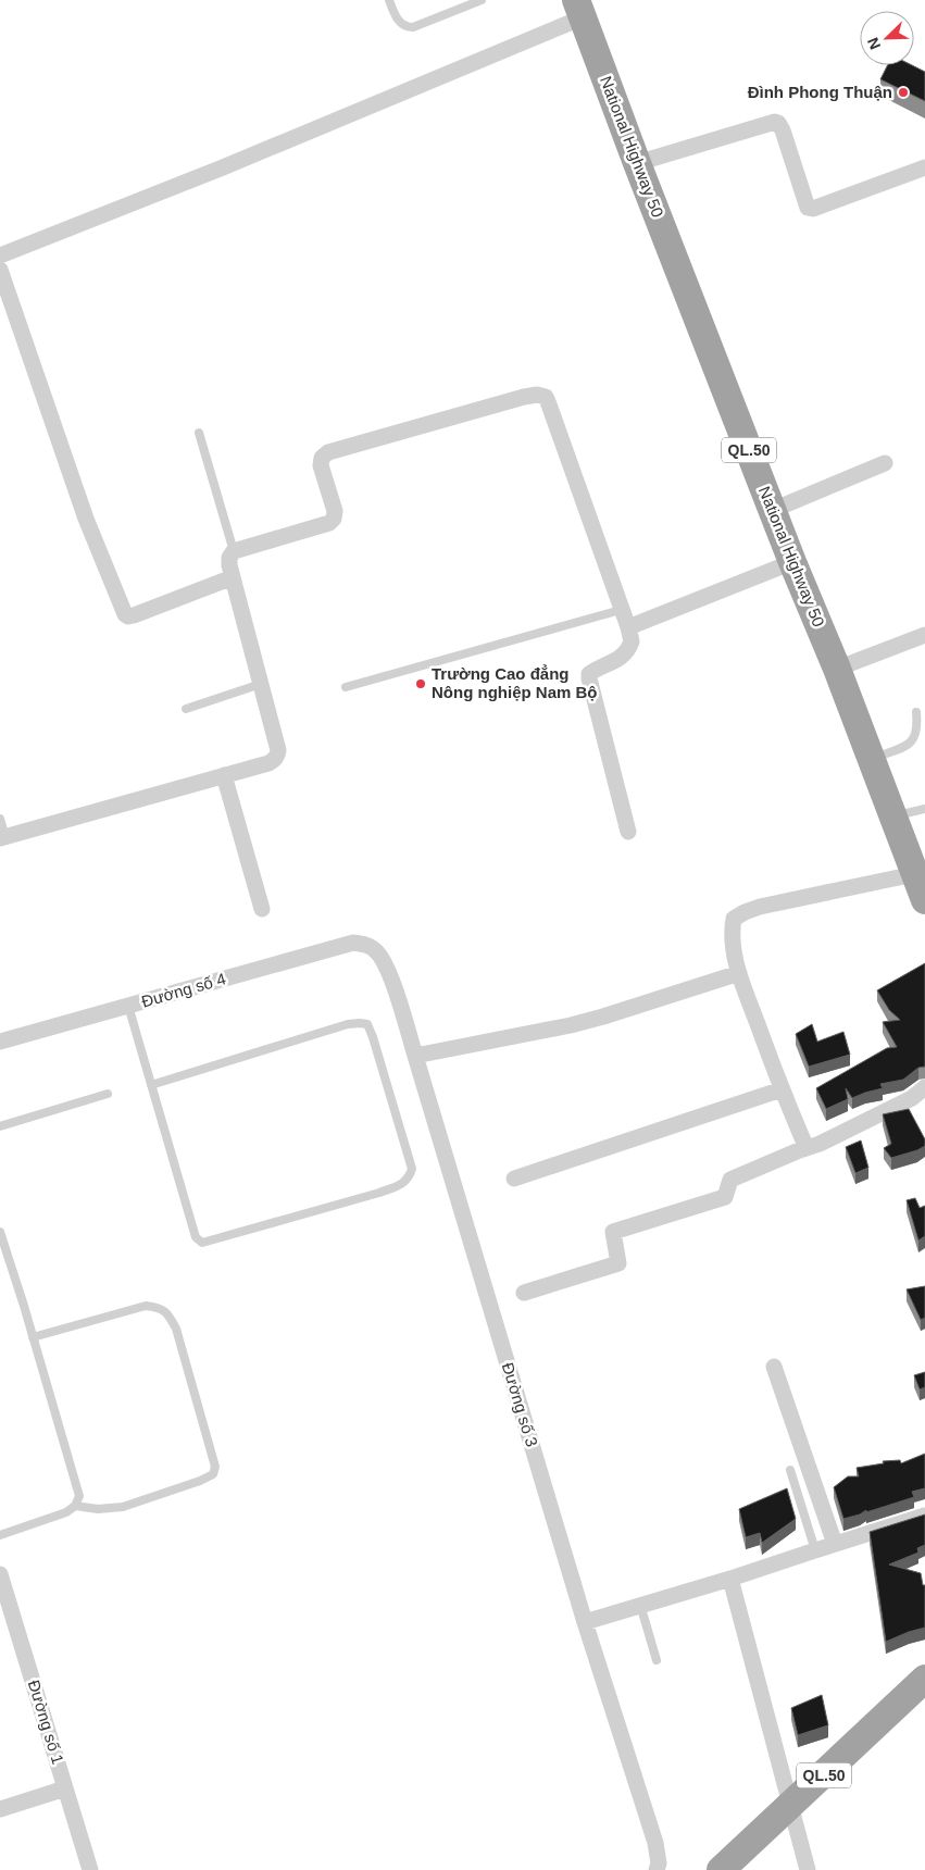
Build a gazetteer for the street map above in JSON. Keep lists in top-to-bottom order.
{
  "streets": {
    "highway": ["National Highway 50", "QL.50"],
    "street": ["Đường số 4", "Đường số 3", "Đường số 1"]
  },
  "crossings": [
    ["Đường số 4", "Đường số 3"]
  ],
  "places": ["Đình Phong Thuận", "Trường Cao đẳng Nông nghiệp Nam Bộ"],
  "north": "bottom left"
}
